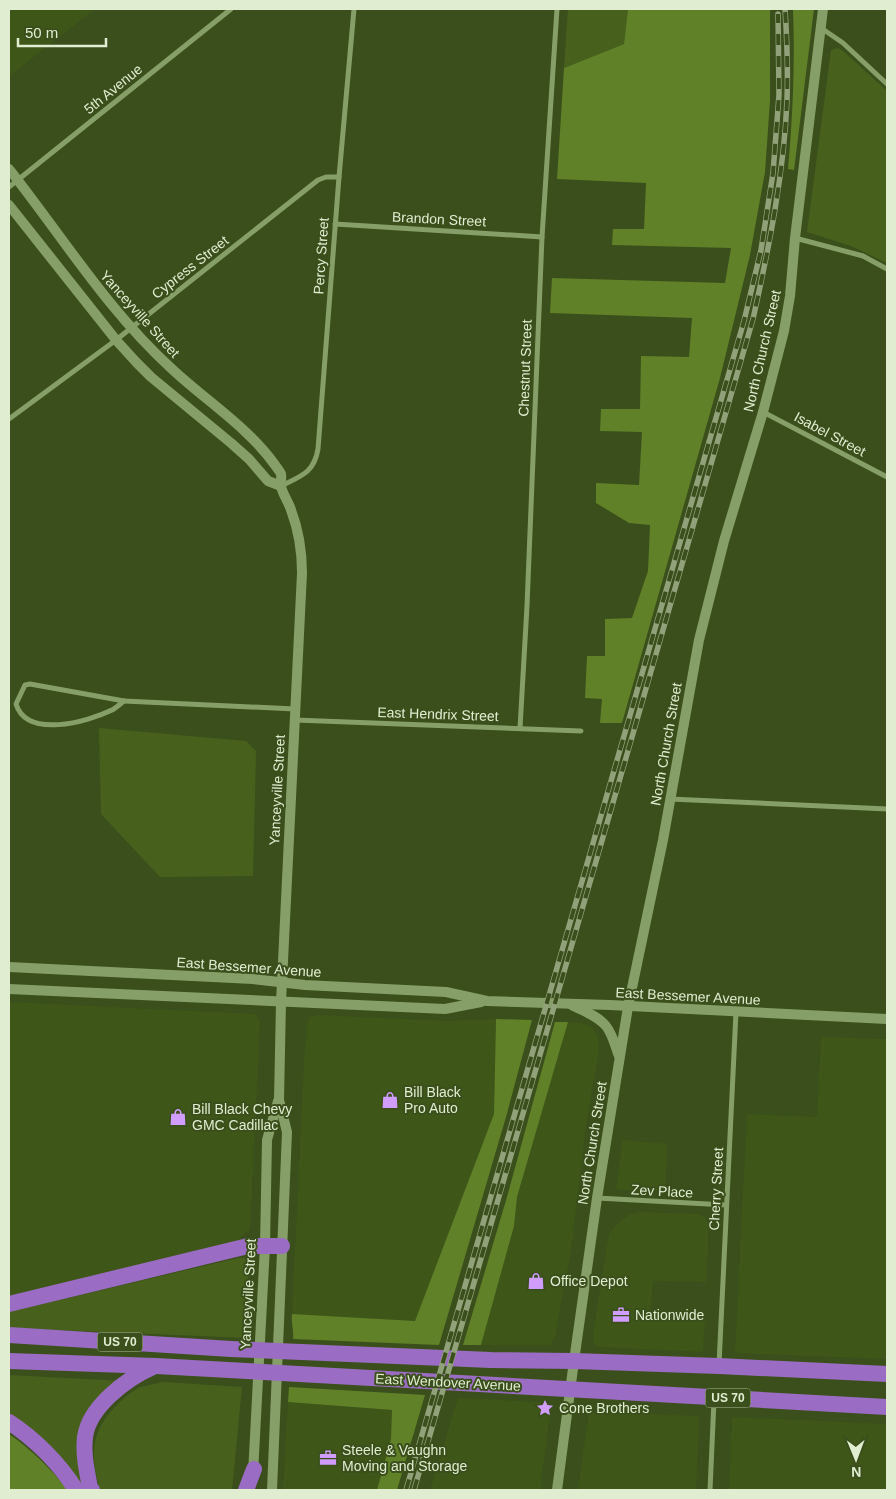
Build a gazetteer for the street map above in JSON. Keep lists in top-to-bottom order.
{
  "streets": {
    "highway": ["US 70", "East Wendover Avenue"],
    "main road": ["Yanceyville Street", "North Church Street", "East Bessemer Avenue"],
    "street": [
      "5th Avenue",
      "Brandon Street",
      "Percy Street",
      "Cypress Street",
      "Chestnut Street",
      "Isabel Street",
      "East Hendrix Street",
      "Cherry Street",
      "Zev Place"
    ]
  },
  "crossings": [
    ["5th Avenue", "Yanceyville Street"],
    ["Brandon Street", "Percy Street"],
    ["Brandon Street", "Chestnut Street"],
    ["Percy Street", "Cypress Street"],
    ["Percy Street", "Yanceyville Street"],
    ["Cypress Street", "Yanceyville Street"],
    ["Yanceyville Street", "East Hendrix Street"],
    ["Yanceyville Street", "East Bessemer Avenue"],
    ["North Church Street", "Isabel Street"],
    ["North Church Street", "East Bessemer Avenue"],
    ["North Church Street", "Zev Place"],
    ["North Church Street", "East Wendover Avenue"],
    ["Chestnut Street", "East Hendrix Street"],
    ["East Bessemer Avenue", "Cherry Street"],
    ["Cherry Street", "Zev Place"],
    ["Cherry Street", "East Wendover Avenue"]
  ],
  "places": {
    "shop": ["Bill Black Pro Auto", "Bill Black Chevy GMC Cadillac", "Office Depot"],
    "office": ["Nationwide", "Steele & Vaughn Moving and Storage"],
    "place": ["Cone Brothers"]
  },
  "scale_bar": "50 m",
  "north": "bottom"
}
